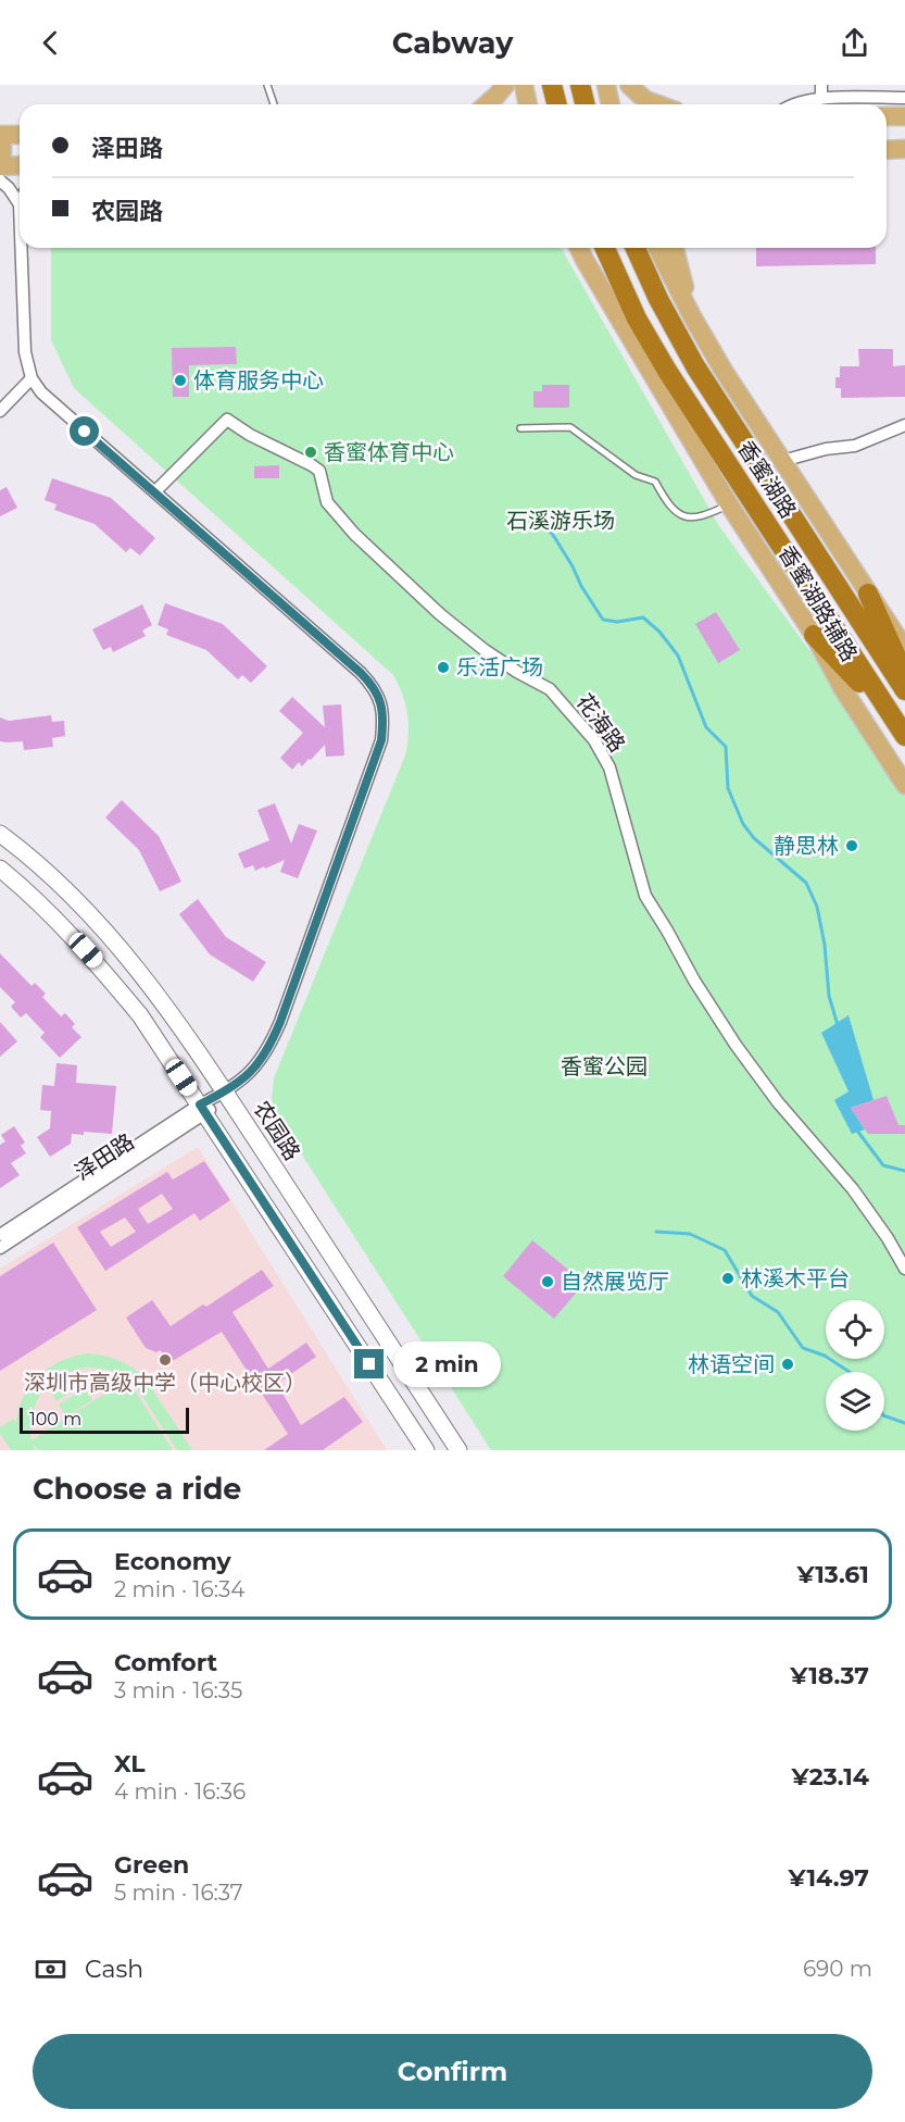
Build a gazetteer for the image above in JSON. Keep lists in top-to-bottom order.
{
  "streets": {
    "highway": ["香蜜湖路"],
    "main road": ["香蜜湖路辅路", "农园路"],
    "street": ["花海路", "泽田路"]
  },
  "crossings": [
    ["花海路", "泽田路"],
    ["农园路", "泽田路"]
  ],
  "parks": ["石溪游乐场", "香蜜公园"],
  "places": [
    "体育服务中心",
    "香蜜体育中心",
    "乐活广场",
    "静思林",
    "林溪木平台",
    "自然展览厅",
    "深圳市高级中学（中心校区）",
    "林语空间"
  ],
  "scale_bar": "100 m",
  "page": {
    "header": "Cabway",
    "banner": ["泽田路", "农园路"],
    "bubble": "2 min",
    "scale": "100 m",
    "heading": "Choose a ride",
    "list": [
      {
        "name": "Economy",
        "note": "2 min · 16:34",
        "value": "¥13.61"
      },
      {
        "name": "Comfort",
        "note": "3 min · 16:35",
        "value": "¥18.37"
      },
      {
        "name": "XL",
        "note": "4 min · 16:36",
        "value": "¥23.14"
      },
      {
        "name": "Green",
        "note": "5 min · 16:37",
        "value": "¥14.97"
      }
    ],
    "pay": ["Cash", "690 m"],
    "buttons": "Confirm"
  }
}
